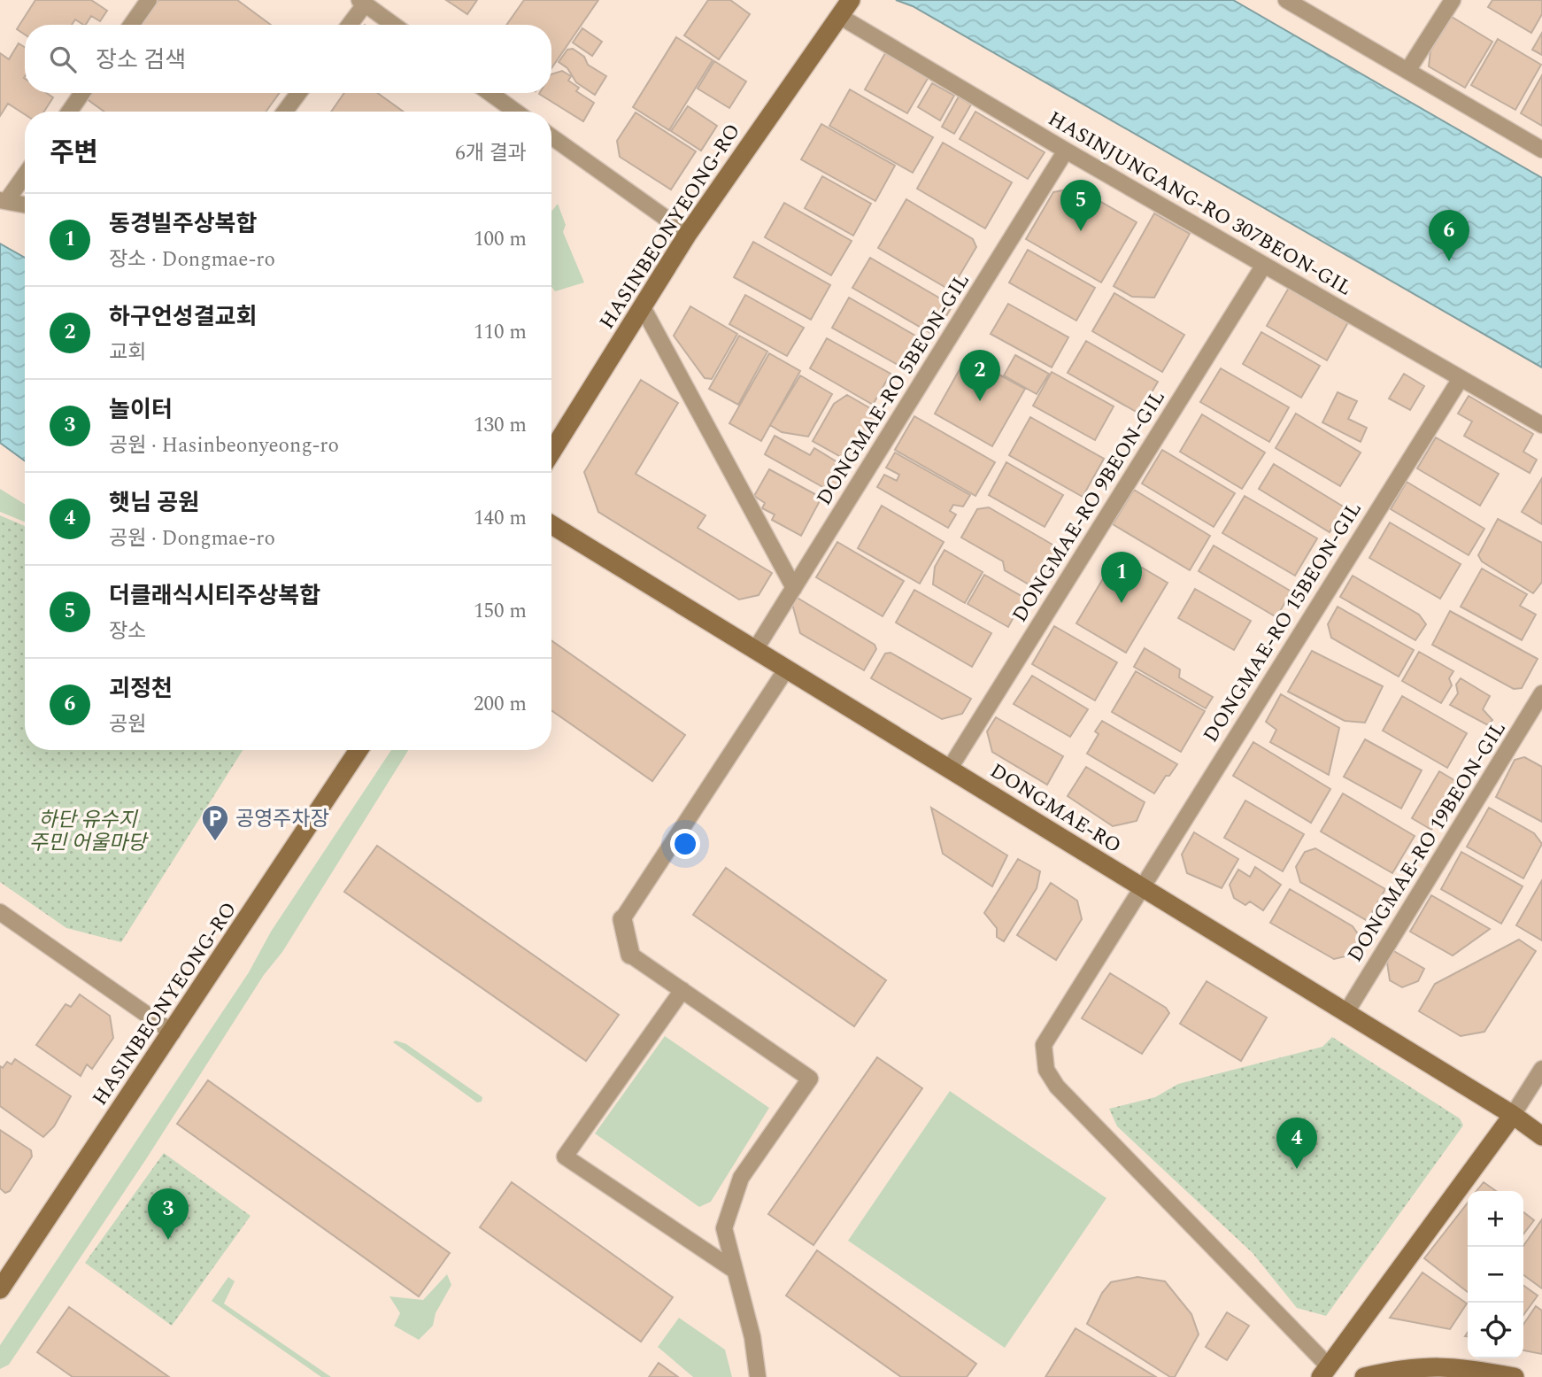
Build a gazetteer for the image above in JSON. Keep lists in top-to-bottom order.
{
  "streets": {
    "street": ["HASINBEONYEONG-RO", "DONGMAE-RO"],
    "lane": [
      "HASINJUNGANG-RO 307BEON-GIL",
      "DONGMAE-RO 5BEON-GIL",
      "DONGMAE-RO 9BEON-GIL",
      "DONGMAE-RO 15BEON-GIL",
      "DONGMAE-RO 19BEON-GIL"
    ]
  },
  "crossings": [
    ["HASINJUNGANG-RO 307BEON-GIL", "HASINBEONYEONG-RO"],
    ["HASINJUNGANG-RO 307BEON-GIL", "DONGMAE-RO 5BEON-GIL"],
    ["HASINJUNGANG-RO 307BEON-GIL", "DONGMAE-RO 9BEON-GIL"],
    ["HASINJUNGANG-RO 307BEON-GIL", "DONGMAE-RO 15BEON-GIL"],
    ["DONGMAE-RO 5BEON-GIL", "DONGMAE-RO"],
    ["DONGMAE-RO 9BEON-GIL", "DONGMAE-RO"],
    ["DONGMAE-RO 15BEON-GIL", "DONGMAE-RO"],
    ["DONGMAE-RO", "DONGMAE-RO 19BEON-GIL"]
  ],
  "parks": ["하단 유수지 주민 어울마당"],
  "places": {
    "parking": ["공영주차장"]
  },
  "page": {
    "search": "장소 검색",
    "heading": ["주변", "6개 결과"],
    "pins": [
      "5",
      "6",
      "2",
      "1",
      "4",
      "3"
    ],
    "list": [
      {
        "mark": "1",
        "name": "동경빌주상복합",
        "note": "장소 · Dongmae-ro",
        "value": "100 m"
      },
      {
        "mark": "2",
        "name": "하구언성결교회",
        "note": "교회",
        "value": "110 m"
      },
      {
        "mark": "3",
        "name": "놀이터",
        "note": "공원 · Hasinbeonyeong-ro",
        "value": "130 m"
      },
      {
        "mark": "4",
        "name": "햇님 공원",
        "note": "공원 · Dongmae-ro",
        "value": "140 m"
      },
      {
        "mark": "5",
        "name": "더클래식시티주상복합",
        "note": "장소",
        "value": "150 m"
      },
      {
        "mark": "6",
        "name": "괴정천",
        "note": "공원",
        "value": "200 m"
      }
    ],
    "map_buttons": ["+", "−"]
  }
}
